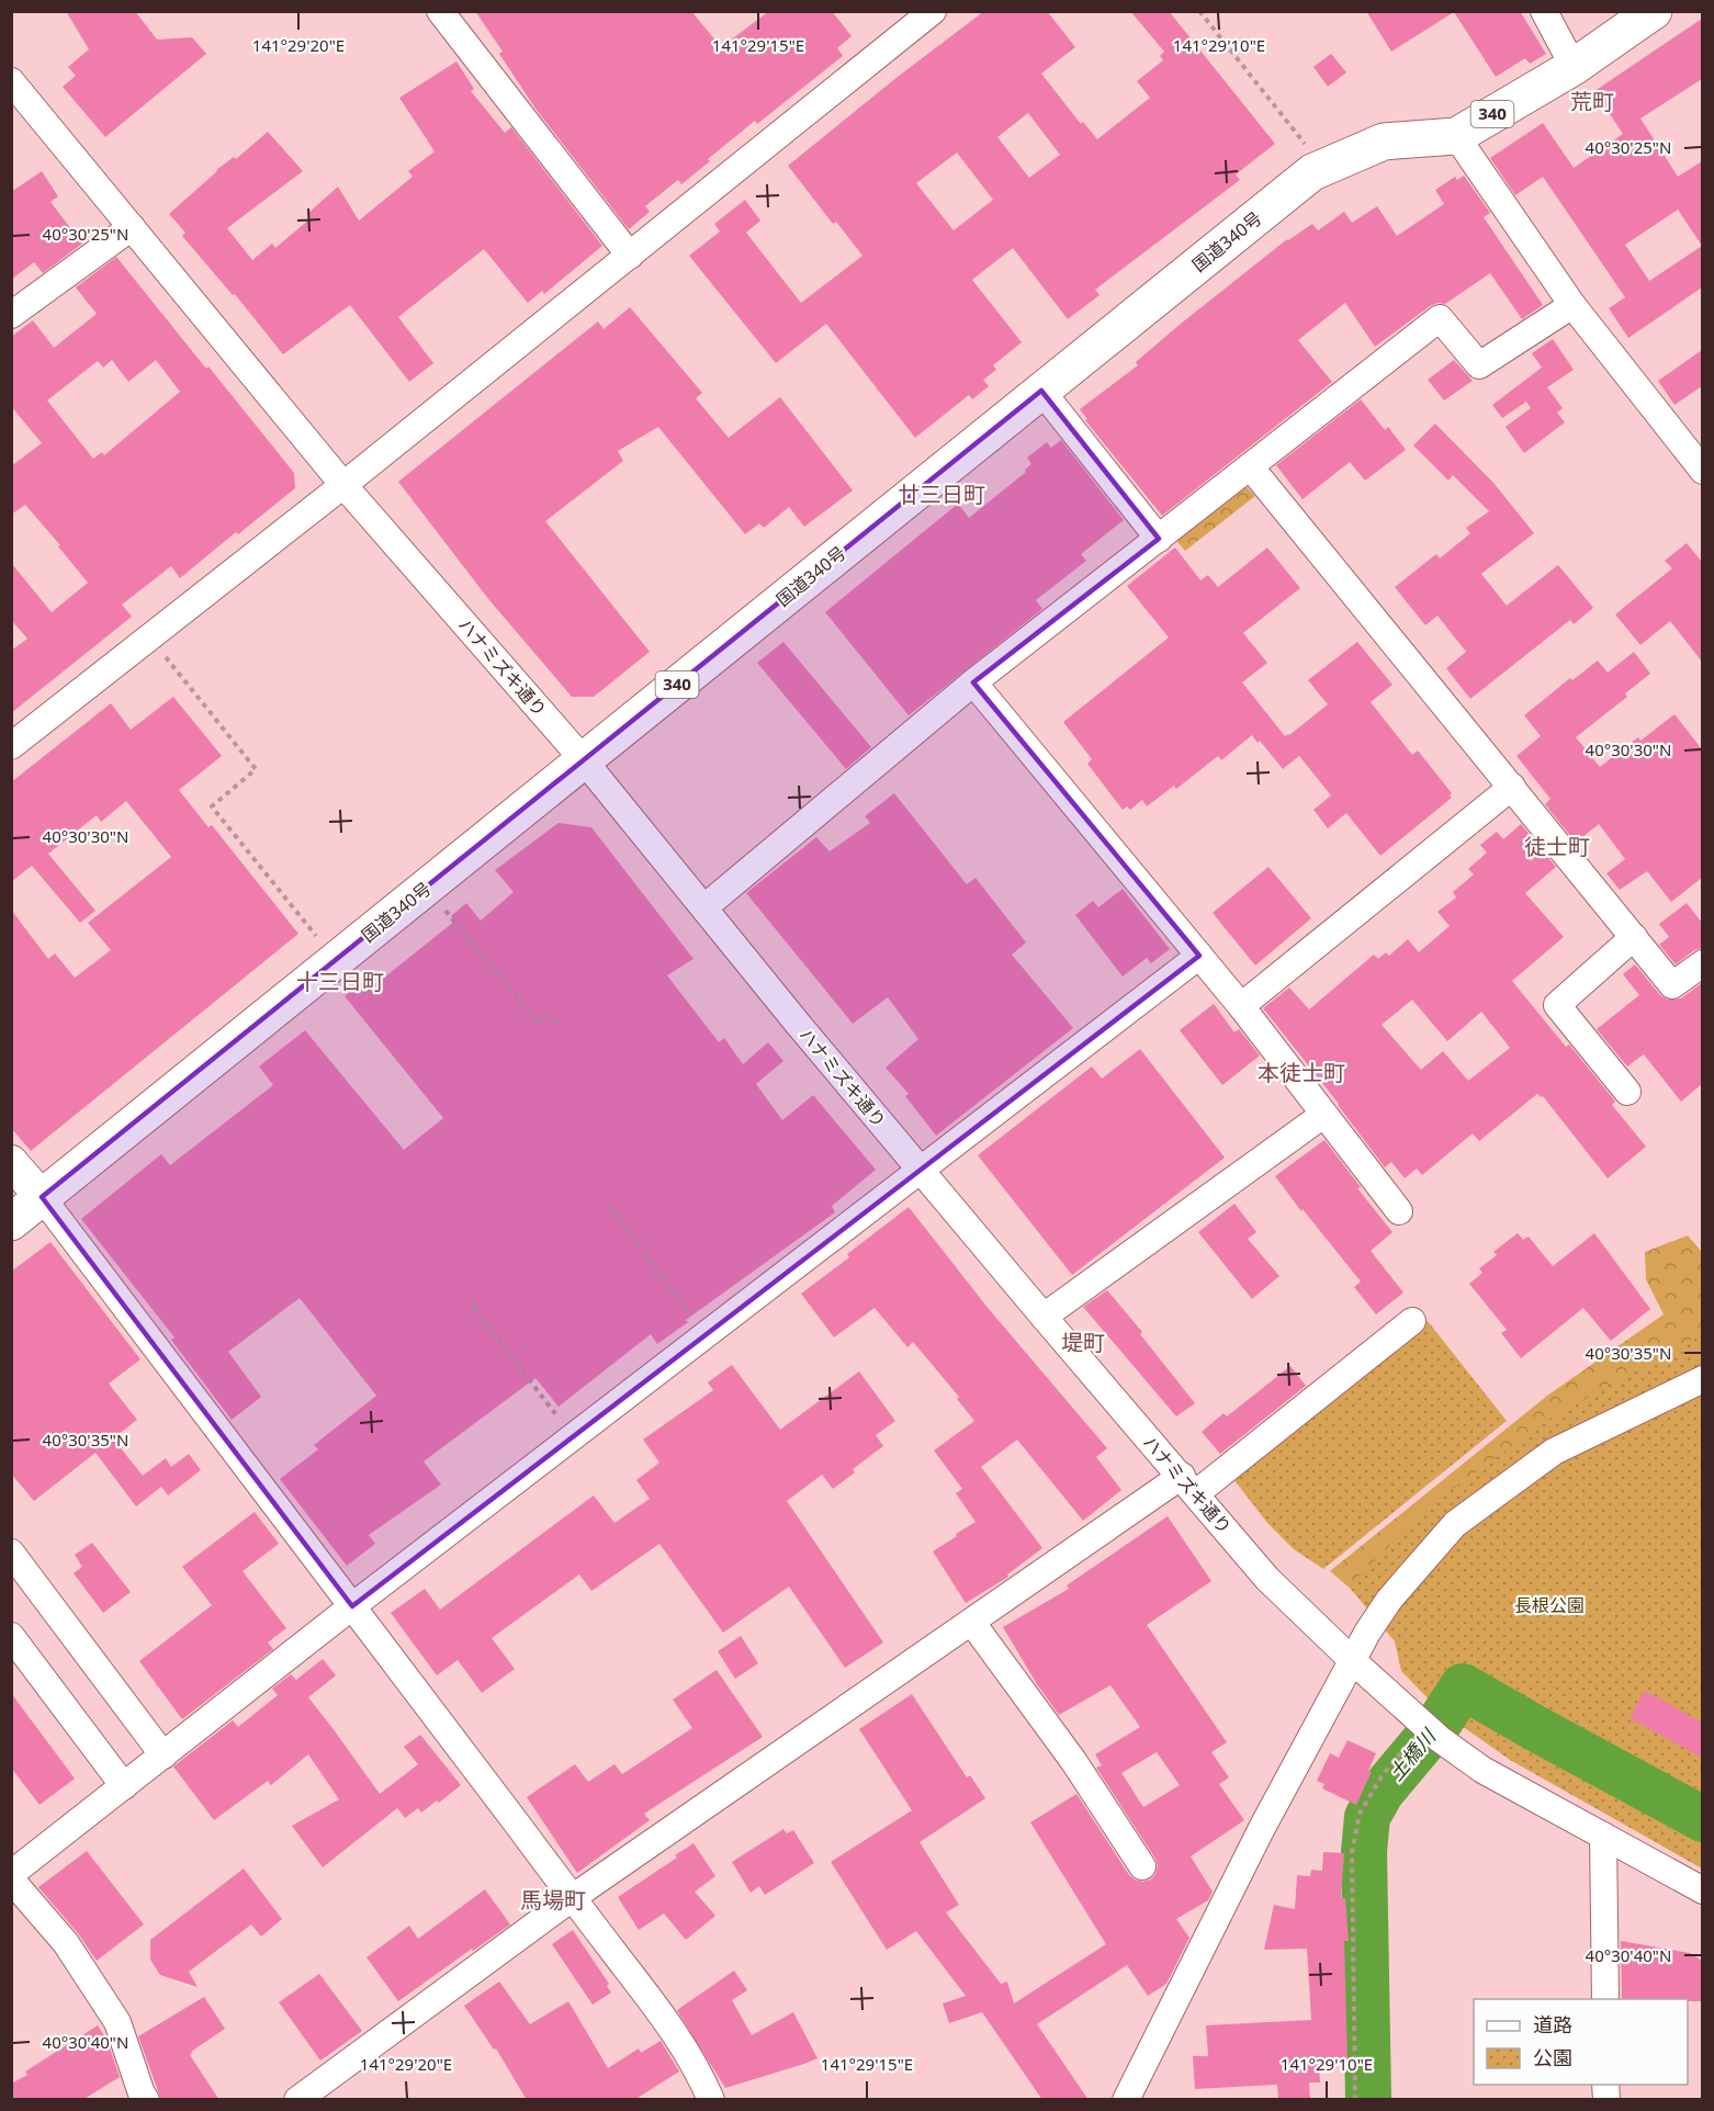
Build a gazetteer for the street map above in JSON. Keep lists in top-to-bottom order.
{
  "streets": {
    "highway": ["340", "国道340号"],
    "street": ["ハナミズキ通り"]
  },
  "crossings": [
    ["国道340号", "ハナミズキ通り"]
  ],
  "districts": [
    "荒町",
    "廿三日町",
    "徒士町",
    "十三日町",
    "本徒士町",
    "堤町",
    "馬場町"
  ],
  "water": ["土橋川"],
  "parks": ["長根公園"],
  "legend": ["道路", "公園"],
  "coordinates": [
    "141°29'20\"E",
    "141°29'15\"E",
    "141°29'10\"E",
    "40°30'25\"N",
    "40°30'30\"N",
    "40°30'35\"N",
    "40°30'40\"N"
  ]
}
